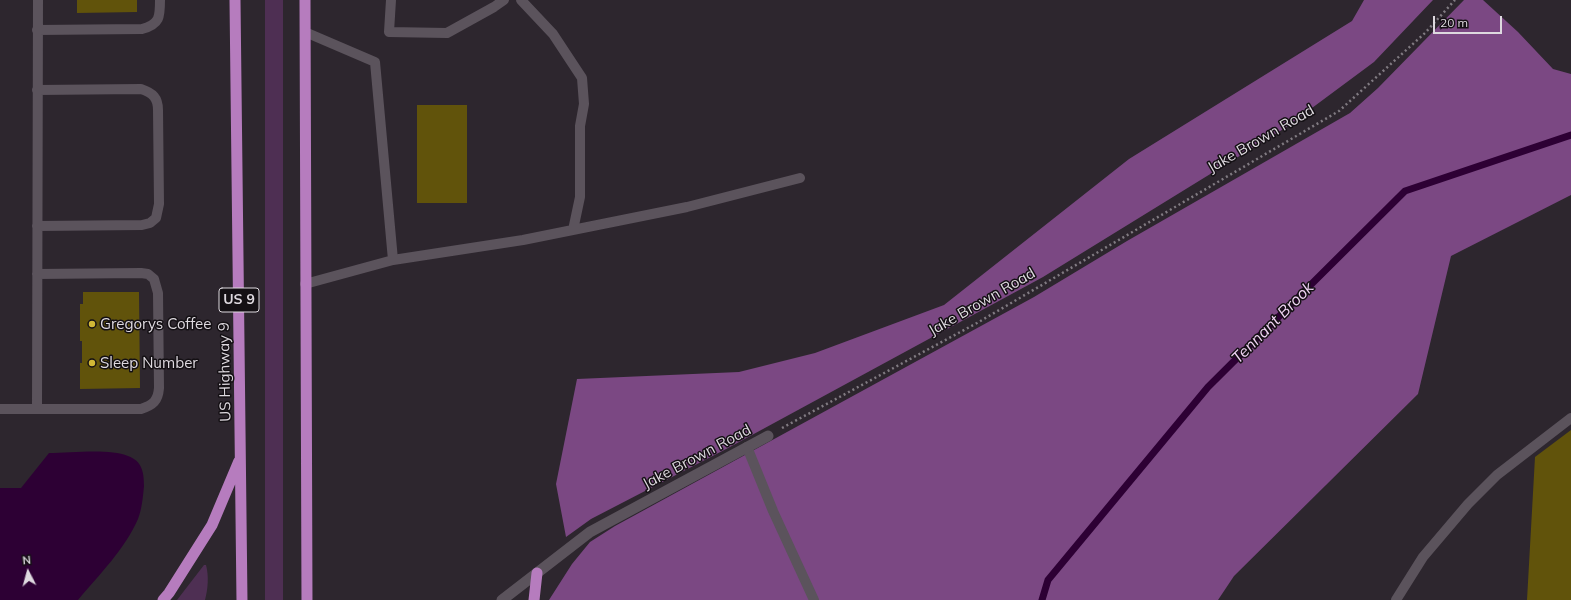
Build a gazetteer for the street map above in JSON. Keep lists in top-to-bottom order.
{
  "streets": {
    "highway": ["US 9", "US Highway 9"],
    "street": ["Jake Brown Road"]
  },
  "water": ["Tennant Brook"],
  "places": ["Gregorys Coffee", "Sleep Number"],
  "scale_bar": "20 m",
  "north": "top"
}
